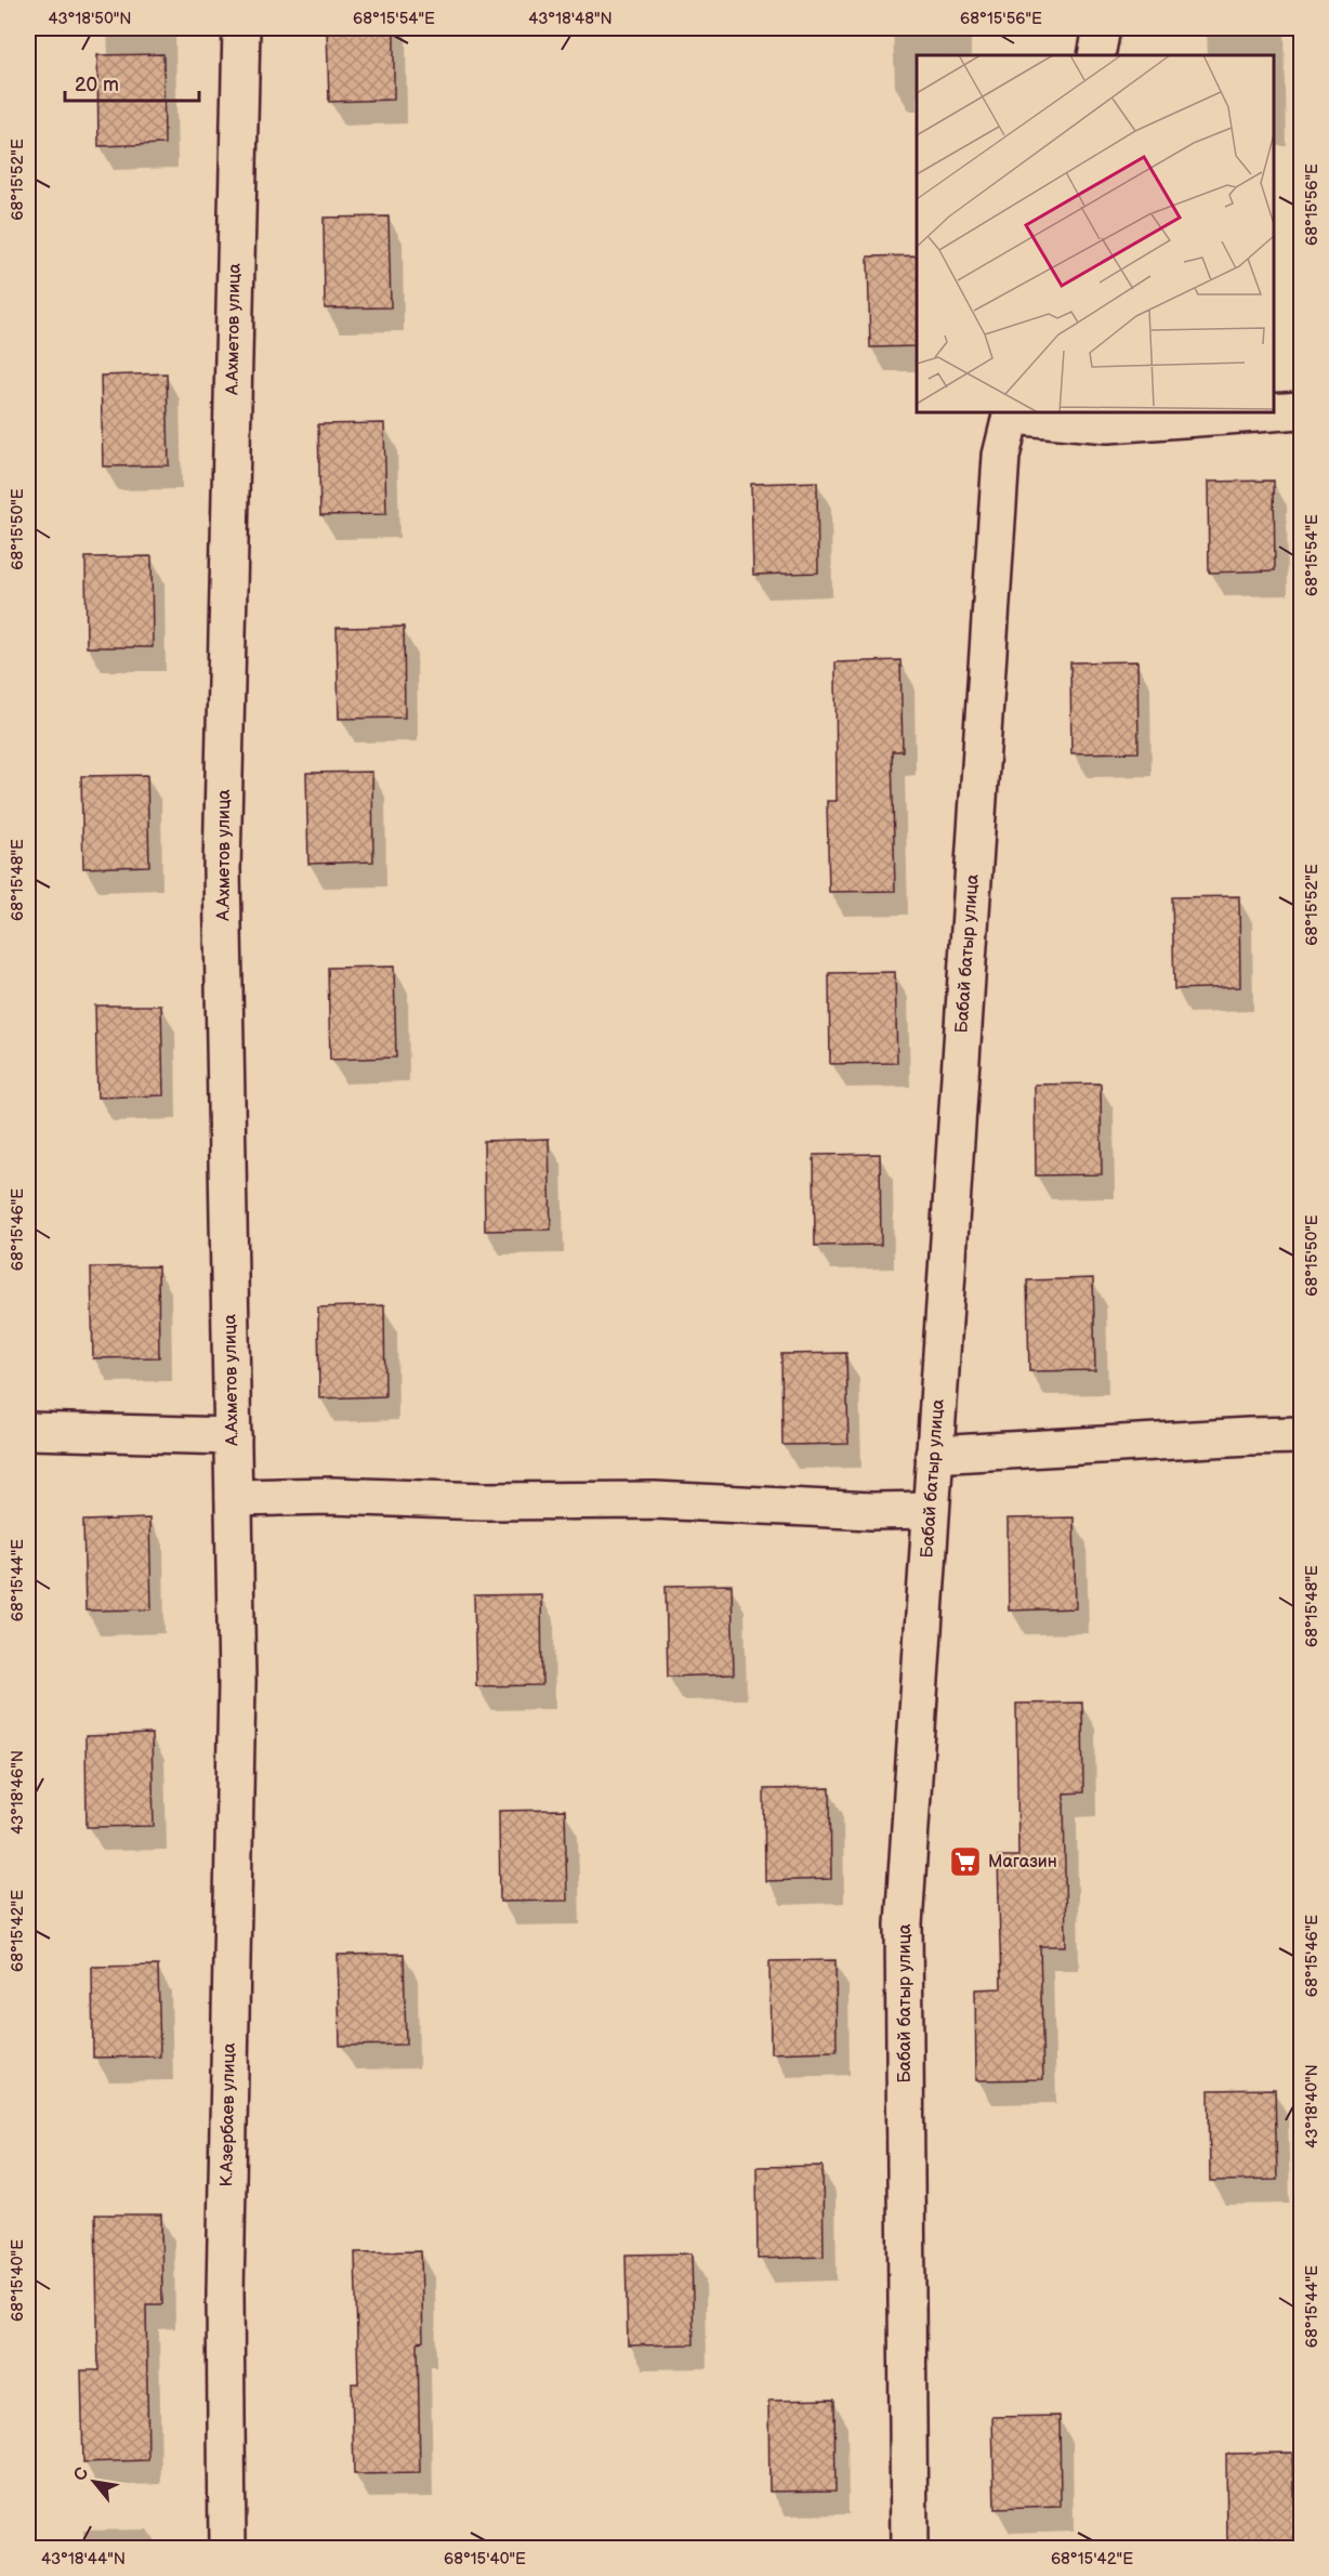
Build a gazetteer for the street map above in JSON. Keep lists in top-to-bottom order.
{
  "streets": {
    "street": ["А.Ахметов улица", "Бабай батыр улица", "К.Азербаев улица"]
  },
  "crossings": [
    ["А.Ахметов улица", "К.Азербаев улица"]
  ],
  "places": {
    "supermarket": ["Магазин"]
  },
  "scale_bar": "20 m",
  "north": "top left",
  "coordinates": [
    "43°18'50\"N",
    "68°15'54\"E",
    "43°18'48\"N",
    "68°15'56\"E",
    "68°15'52\"E",
    "68°15'50\"E",
    "68°15'48\"E",
    "68°15'46\"E",
    "68°15'44\"E",
    "43°18'46\"N",
    "68°15'42\"E",
    "43°18'40\"N",
    "68°15'40\"E",
    "43°18'44\"N"
  ]
}
